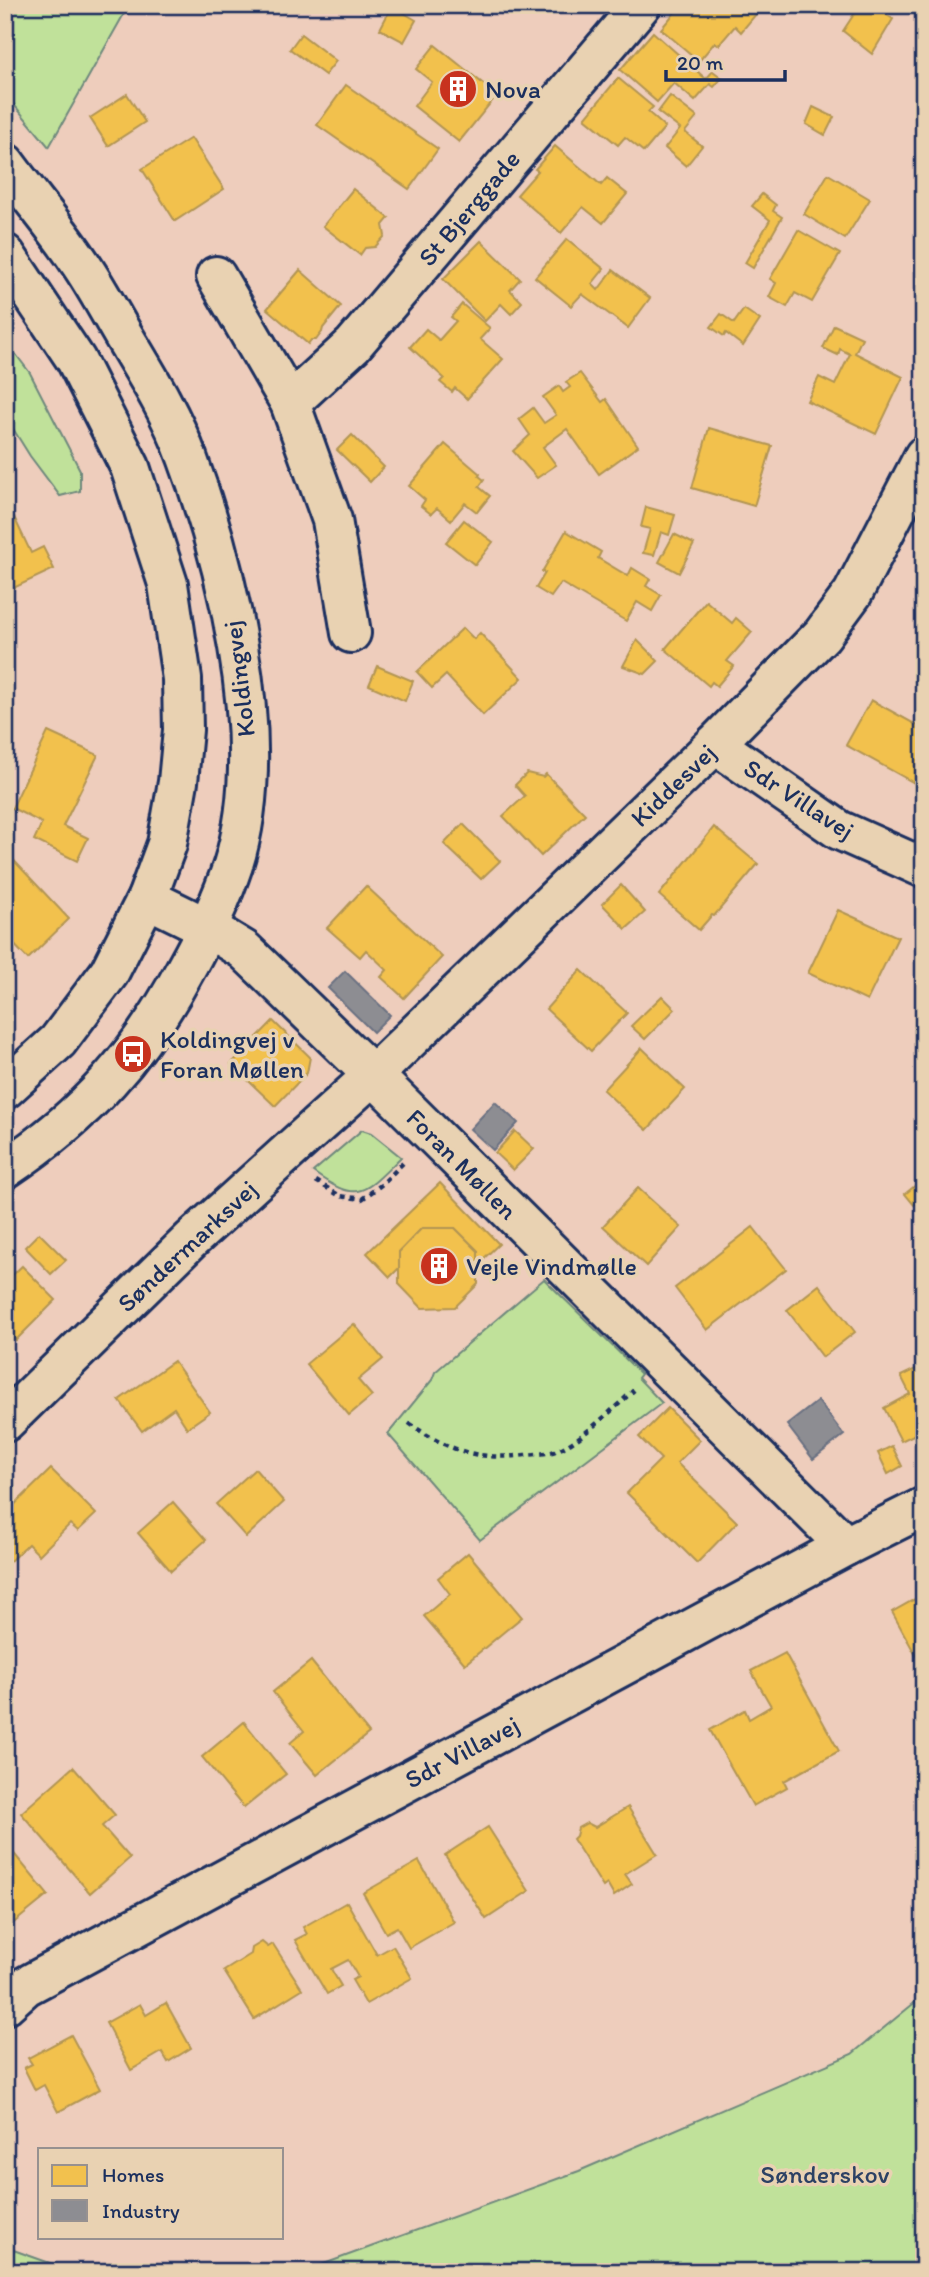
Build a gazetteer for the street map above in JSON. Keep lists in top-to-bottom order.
{
  "streets": {
    "street": [
      "St Bjerggade",
      "Koldingvej",
      "Kiddesvej",
      "Sdr Villavej",
      "Foran Møllen",
      "Søndermarksvej"
    ]
  },
  "crossings": [
    ["Koldingvej", "Foran Møllen"],
    ["Kiddesvej", "Sdr Villavej"],
    ["Kiddesvej", "Foran Møllen"],
    ["Kiddesvej", "Søndermarksvej"],
    ["Sdr Villavej", "Foran Møllen"],
    ["Foran Møllen", "Søndermarksvej"]
  ],
  "parks": ["Sønderskov"],
  "places": {
    "building": ["Nova", "Vejle Vindmølle"],
    "bus stop": ["Koldingvej v Foran Møllen"]
  },
  "legend": ["Homes", "Industry"],
  "scale_bar": "20 m"
}
